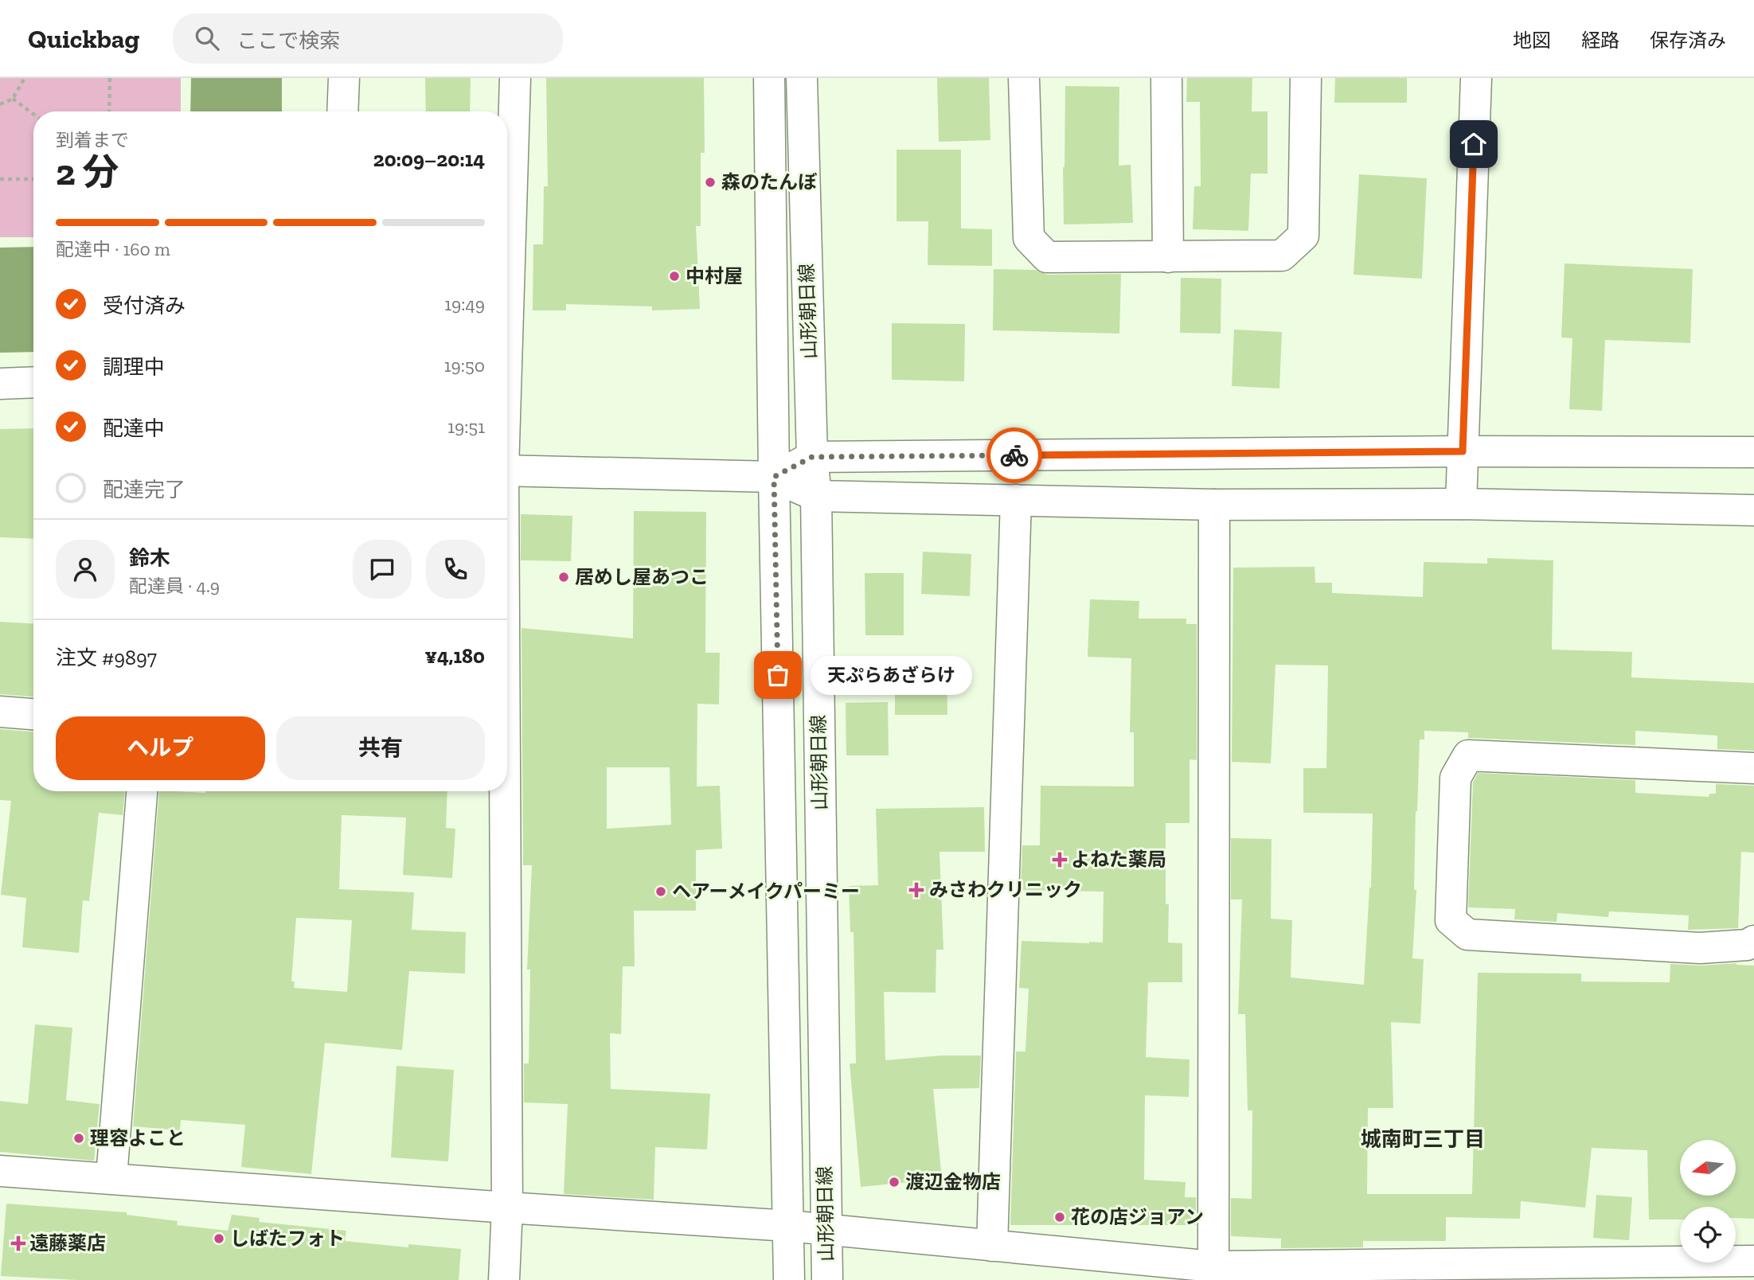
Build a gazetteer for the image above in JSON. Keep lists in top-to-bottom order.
{
  "streets": {
    "street": ["山形朝日線"]
  },
  "districts": ["城南町三丁目"],
  "places": {
    "other": [
      "森のたんぼ",
      "中村屋",
      "居めし屋あつこ",
      "天ぷらあざらけ",
      "ヘアーメイクパーミー",
      "理容よこと",
      "渡辺金物店",
      "花の店ジョアン",
      "しばたフォト"
    ],
    "health": ["よねた薬局", "みさわクリニック", "遠藤薬店"]
  },
  "north": "left",
  "page": {
    "header": "Quickbag",
    "search": "ここで検索",
    "nav": ["地図", "経路", "保存済み"],
    "heading": ["2 分", "到着まで", "20:09–20:14"],
    "panel": [
      "鈴木",
      "配達員 · 4.9",
      "注文 #9897",
      "¥4,180"
    ],
    "bar": "配達中 · 160 m",
    "list": [
      ["受付済み", "19:49"],
      ["調理中", "19:50"],
      ["配達中", "19:51"],
      "配達完了"
    ],
    "bubble": "天ぷらあざらけ",
    "buttons": ["ヘルプ", "共有"]
  }
}
